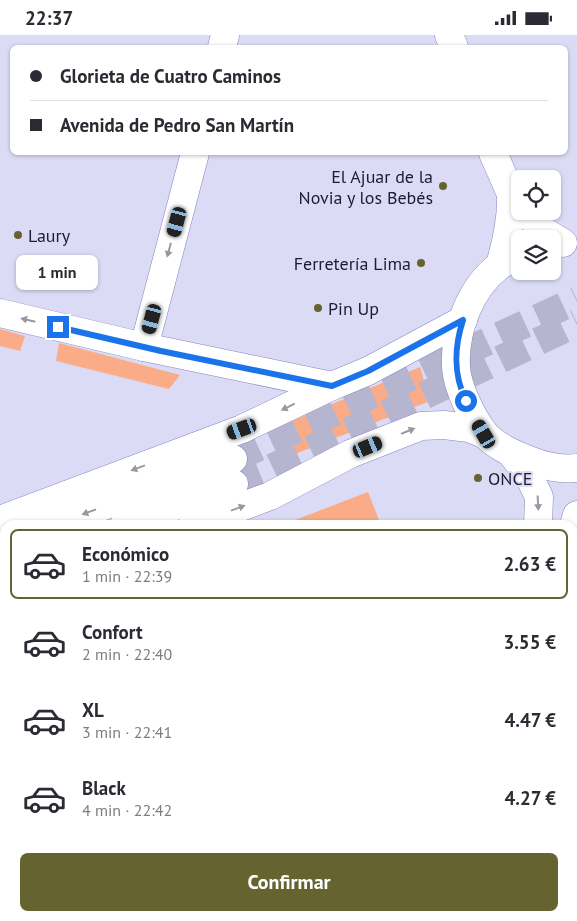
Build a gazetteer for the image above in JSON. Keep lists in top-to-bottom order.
{
  "places": [
    "El Ajuar de la Novia y los Bebés",
    "Laury",
    "Ferretería Lima",
    "Pin Up",
    "ONCE"
  ],
  "page": {
    "status": "22:37",
    "banner": ["Glorieta de Cuatro Caminos", "Avenida de Pedro San Martín"],
    "bubble": "1 min",
    "list": [
      {
        "name": "Económico",
        "note": "1 min · 22:39",
        "value": "2.63 €"
      },
      {
        "name": "Confort",
        "note": "2 min · 22:40",
        "value": "3.55 €"
      },
      {
        "name": "XL",
        "note": "3 min · 22:41",
        "value": "4.47 €"
      },
      {
        "name": "Black",
        "note": "4 min · 22:42",
        "value": "4.27 €"
      }
    ],
    "buttons": "Confirmar"
  }
}
